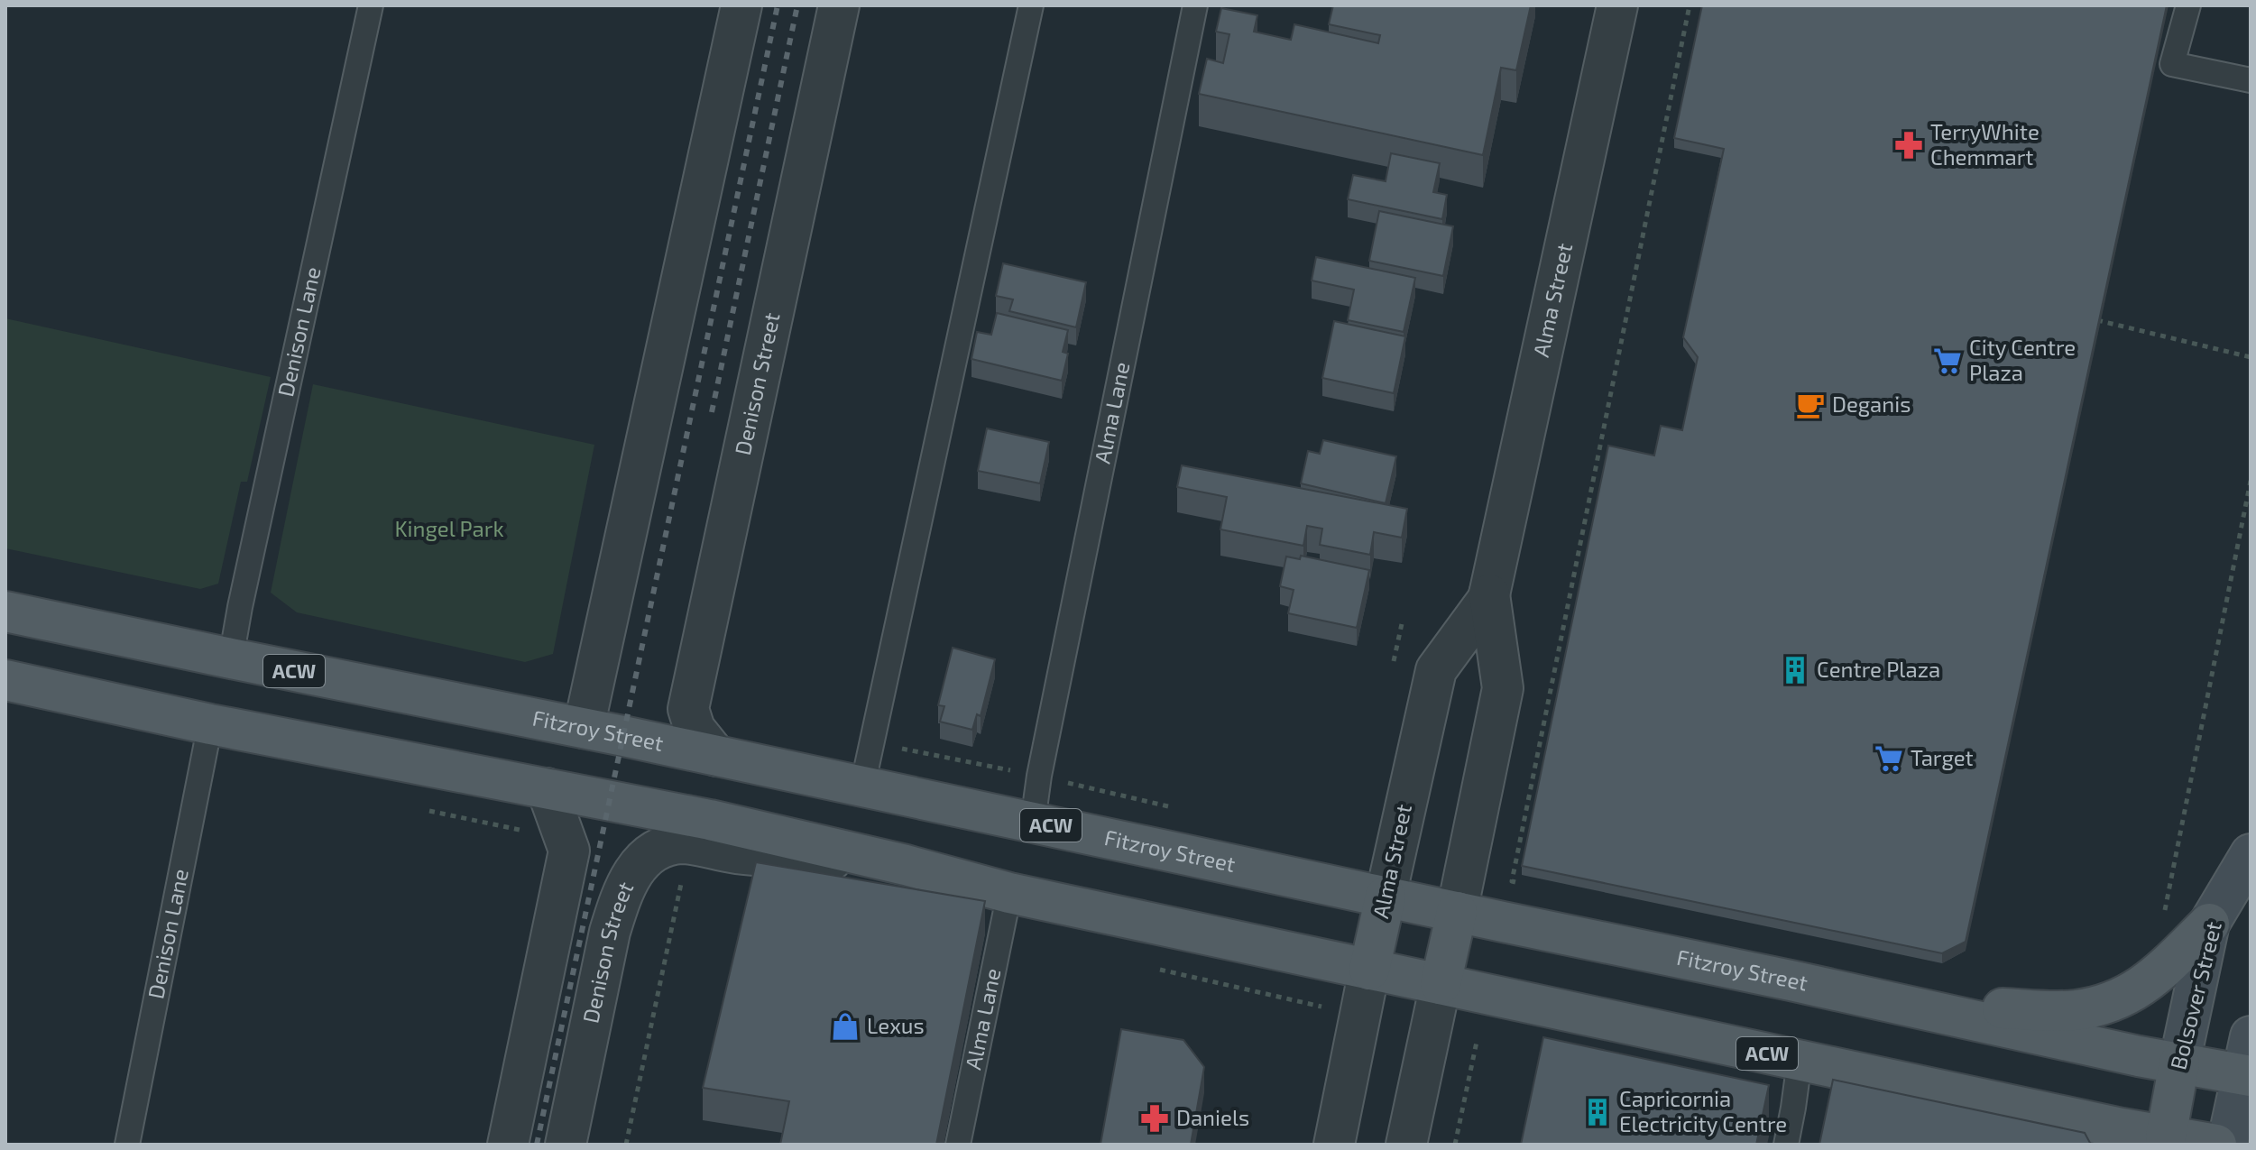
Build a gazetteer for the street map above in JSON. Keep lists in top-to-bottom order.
{
  "streets": {
    "main road": [
      "Alma Street",
      "ACW",
      "Fitzroy Street",
      "Bolsover Street"
    ],
    "street": ["Denison Street"],
    "lane": ["Denison Lane", "Alma Lane"]
  },
  "crossings": [
    ["Alma Street", "ACW"],
    ["Alma Street", "Fitzroy Street"],
    ["Denison Lane", "ACW"],
    ["Denison Lane", "Fitzroy Street"],
    ["Denison Street", "ACW"],
    ["Denison Street", "Fitzroy Street"],
    ["Alma Lane", "ACW"],
    ["Alma Lane", "Fitzroy Street"],
    ["ACW", "Bolsover Street"],
    ["Fitzroy Street", "Bolsover Street"]
  ],
  "parks": ["Kingel Park"],
  "places": {
    "pharmacy": ["TerryWhite Chemmart", "Daniels"],
    "supermarket": ["City Centre Plaza", "Target"],
    "cafe": ["Deganis"],
    "building": ["Centre Plaza", "Capricornia Electricity Centre"],
    "shop": ["Lexus"]
  }
}
